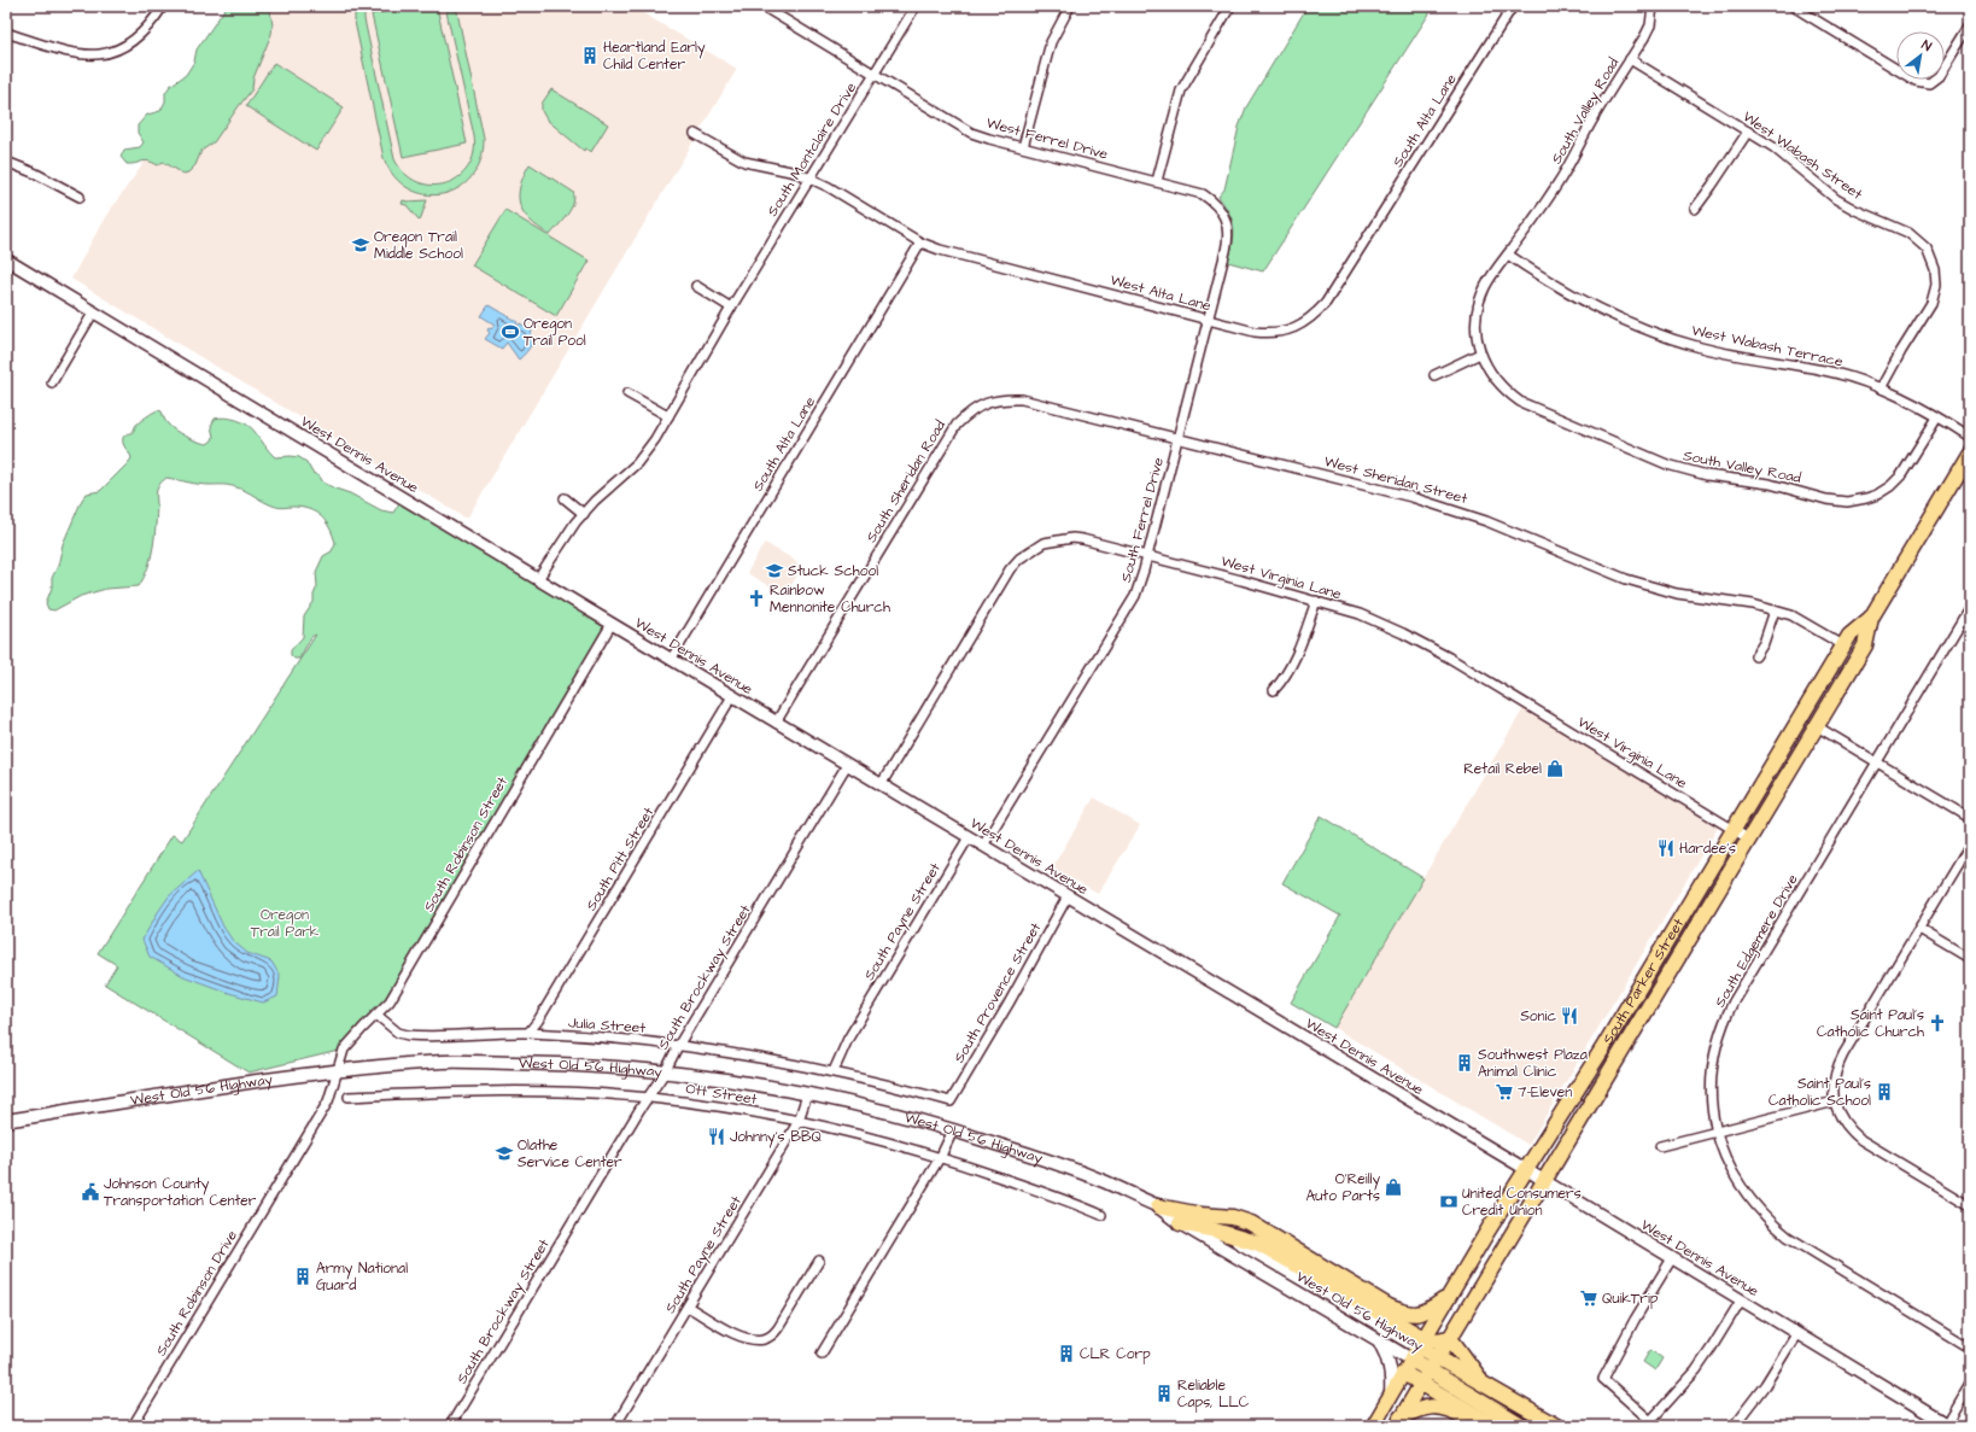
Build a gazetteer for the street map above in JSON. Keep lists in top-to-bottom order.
{
  "streets": {
    "highway": ["South Parker Street", "West Old 56 Highway"],
    "street": [
      "South Valley Road",
      "South Alta Lane",
      "West Ferrel Drive",
      "South Montclaire Drive",
      "West Wabash Street",
      "West Alta Lane",
      "West Wabash Terrace",
      "West Dennis Avenue",
      "West Sheridan Street",
      "South Sheridan Road",
      "South Ferrel Drive",
      "West Virginia Lane",
      "South Robinson Street",
      "South Pitt Street",
      "South Payne Street",
      "South Edgemere Drive",
      "South Brockway Street",
      "South Provence Street",
      "Julia Street",
      "Ott Street",
      "South Robinson Drive"
    ]
  },
  "crossings": [
    ["South Valley Road", "West Wabash Street"],
    ["South Valley Road", "West Wabash Terrace"],
    ["South Alta Lane", "West Alta Lane"],
    ["South Alta Lane", "West Dennis Avenue"],
    ["West Ferrel Drive", "South Montclaire Drive"],
    ["West Ferrel Drive", "South Ferrel Drive"],
    ["South Montclaire Drive", "West Dennis Avenue"],
    ["West Wabash Street", "West Wabash Terrace"],
    ["West Alta Lane", "South Ferrel Drive"],
    ["West Dennis Avenue", "South Sheridan Road"],
    ["West Dennis Avenue", "South Ferrel Drive"],
    ["West Dennis Avenue", "West Virginia Lane"],
    ["West Dennis Avenue", "South Robinson Street"],
    ["West Dennis Avenue", "South Pitt Street"],
    ["West Dennis Avenue", "South Payne Street"],
    ["West Dennis Avenue", "South Brockway Street"],
    ["West Dennis Avenue", "South Parker Street"],
    ["West Dennis Avenue", "South Provence Street"],
    ["West Sheridan Street", "South Sheridan Road"],
    ["West Sheridan Street", "South Ferrel Drive"],
    ["West Sheridan Street", "South Parker Street"],
    ["South Ferrel Drive", "West Virginia Lane"],
    ["West Virginia Lane", "South Parker Street"],
    ["South Robinson Street", "Julia Street"],
    ["South Robinson Street", "West Old 56 Highway"],
    ["South Robinson Street", "South Robinson Drive"],
    ["South Pitt Street", "Julia Street"],
    ["South Payne Street", "Julia Street"],
    ["South Payne Street", "West Old 56 Highway"],
    ["South Payne Street", "Ott Street"],
    ["South Brockway Street", "Julia Street"],
    ["South Brockway Street", "West Old 56 Highway"],
    ["South Brockway Street", "Ott Street"],
    ["South Parker Street", "West Old 56 Highway"],
    ["South Provence Street", "Julia Street"],
    ["West Old 56 Highway", "South Robinson Drive"]
  ],
  "parks": ["Oregon Trail Park"],
  "places": {
    "building": [
      "Heartland Early Child Center",
      "Southwest Plaza Animal Clinic",
      "Saint Paul's Catholic School",
      "Army National Guard",
      "CLR Corp",
      "Reliable Caps, LLC"
    ],
    "school or university": ["Oregon Trail Middle School", "Stuck School", "Olathe Service Center"],
    "sports": ["Oregon Trail Pool"],
    "church": ["Rainbow Mennonite Church", "Saint Paul's Catholic Church"],
    "shop": ["Retail Rebel", "O'Reilly Auto Parts"],
    "restaurant": ["Hardee's", "Sonic", "Johnny's BBQ"],
    "supermarket": ["7-Eleven", "QuikTrip"],
    "public building": ["Johnson County Transportation Center"],
    "bank": ["United Consumers Credit Union"]
  },
  "north": "top right"
}
